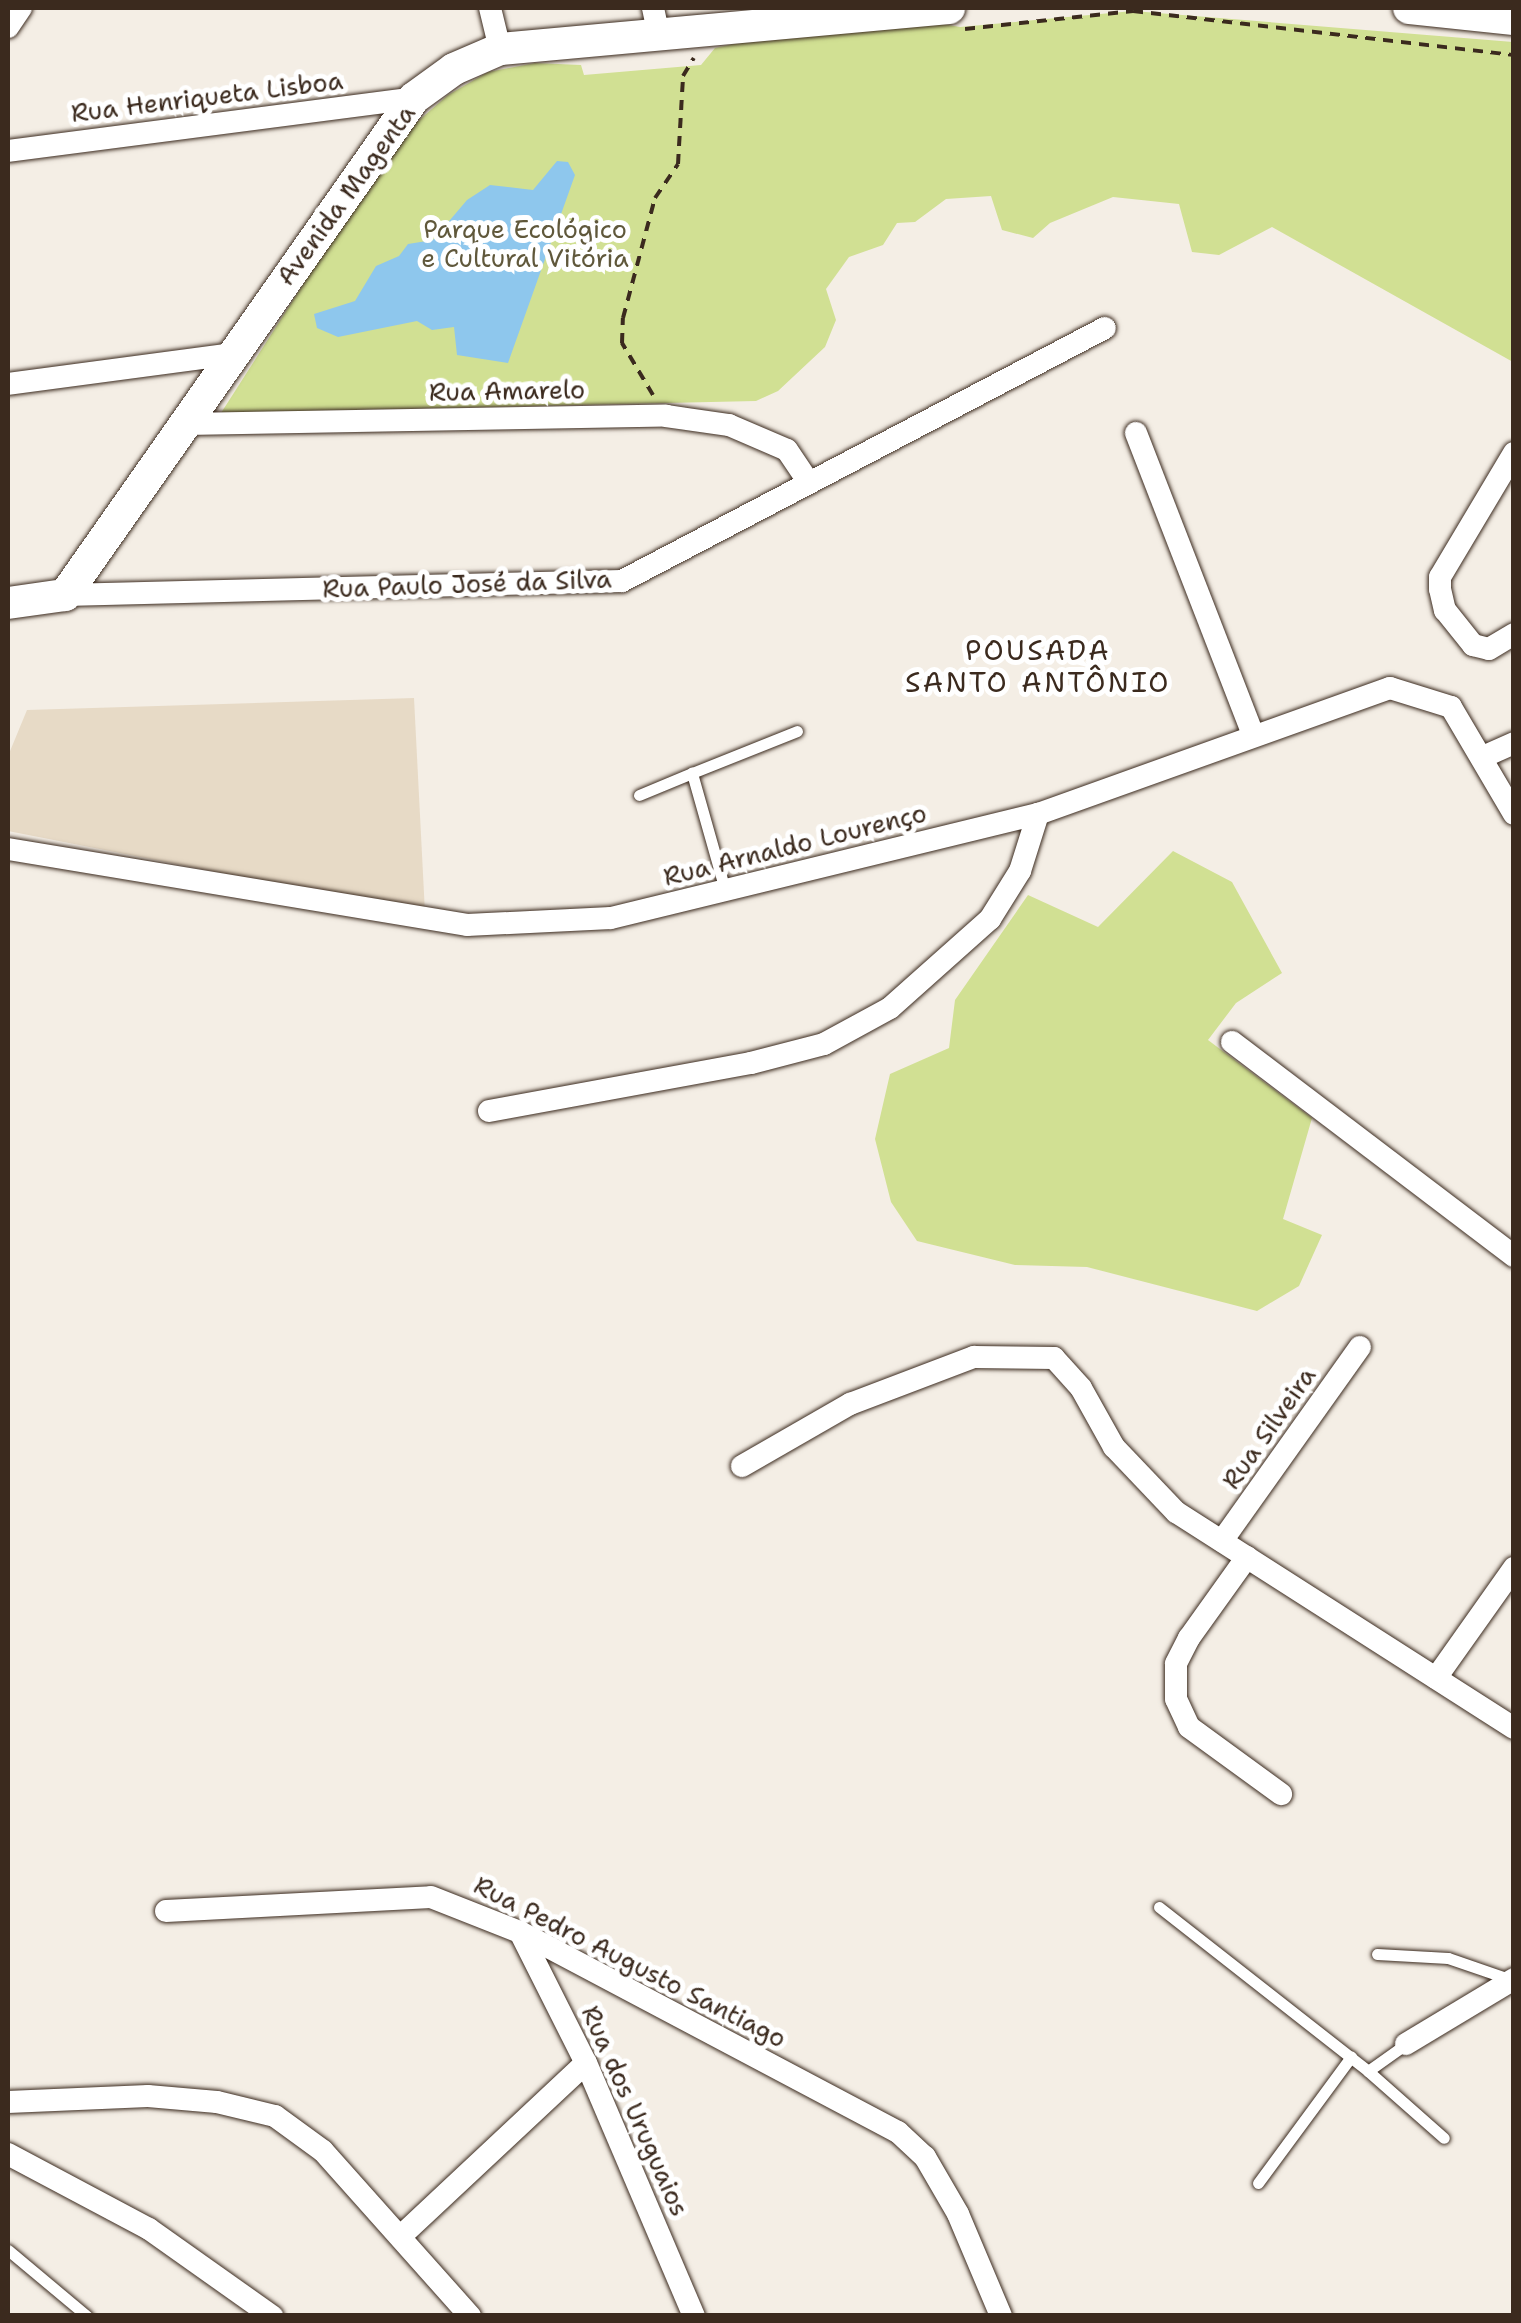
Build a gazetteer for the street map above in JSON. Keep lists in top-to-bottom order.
{
  "streets": {
    "street": [
      "Rua Henriqueta Lisboa",
      "Avenida Magenta",
      "Rua Amarelo",
      "Rua Paulo José da Silva",
      "Rua Arnaldo Lourenço",
      "Rua Silveira",
      "Rua Pedro Augusto Santiago",
      "Rua dos Uruguaios"
    ]
  },
  "crossings": [
    ["Rua Henriqueta Lisboa", "Avenida Magenta"],
    ["Avenida Magenta", "Rua Amarelo"],
    ["Avenida Magenta", "Rua Paulo José da Silva"],
    ["Rua Amarelo", "Rua Paulo José da Silva"],
    ["Rua Pedro Augusto Santiago", "Rua dos Uruguaios"]
  ],
  "districts": ["POUSADA SANTO ANTÔNIO"],
  "parks": ["Parque Ecológico e Cultural Vitória"]
}
